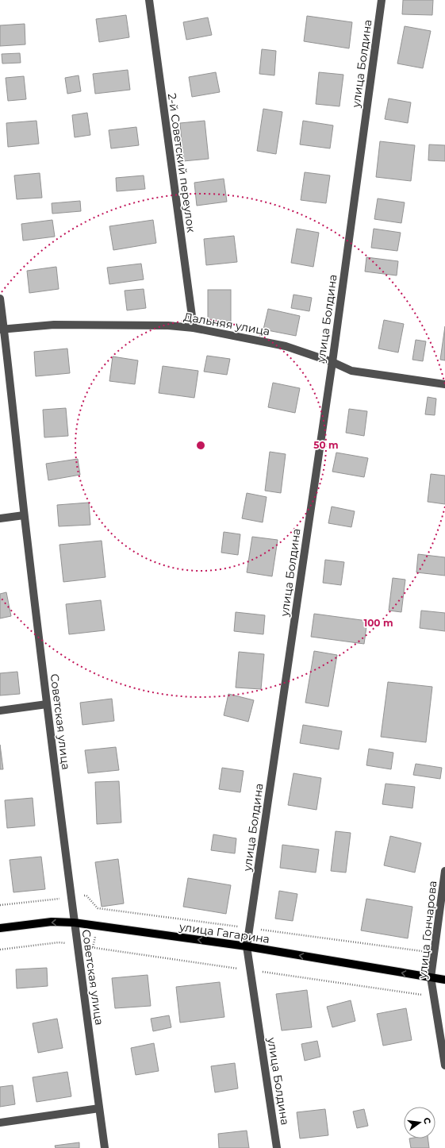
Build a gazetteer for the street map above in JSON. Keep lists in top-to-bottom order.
{
  "streets": {
    "main road": ["улица Гагарина"],
    "street": [
      "улица Болдина",
      "2-й Советский переулок",
      "Дальняя улица",
      "Советская улица",
      "улица Гончарова"
    ]
  },
  "crossings": [
    ["улица Болдина", "Дальняя улица"],
    ["улица Болдина", "улица Гагарина"],
    ["2-й Советский переулок", "Дальняя улица"],
    ["Дальняя улица", "Советская улица"],
    ["Советская улица", "улица Гагарина"],
    ["улица Гончарова", "улица Гагарина"]
  ],
  "one_way": ["улица Гагарина"],
  "north": "right",
  "rings": ["50 m", "100 m"]
}
